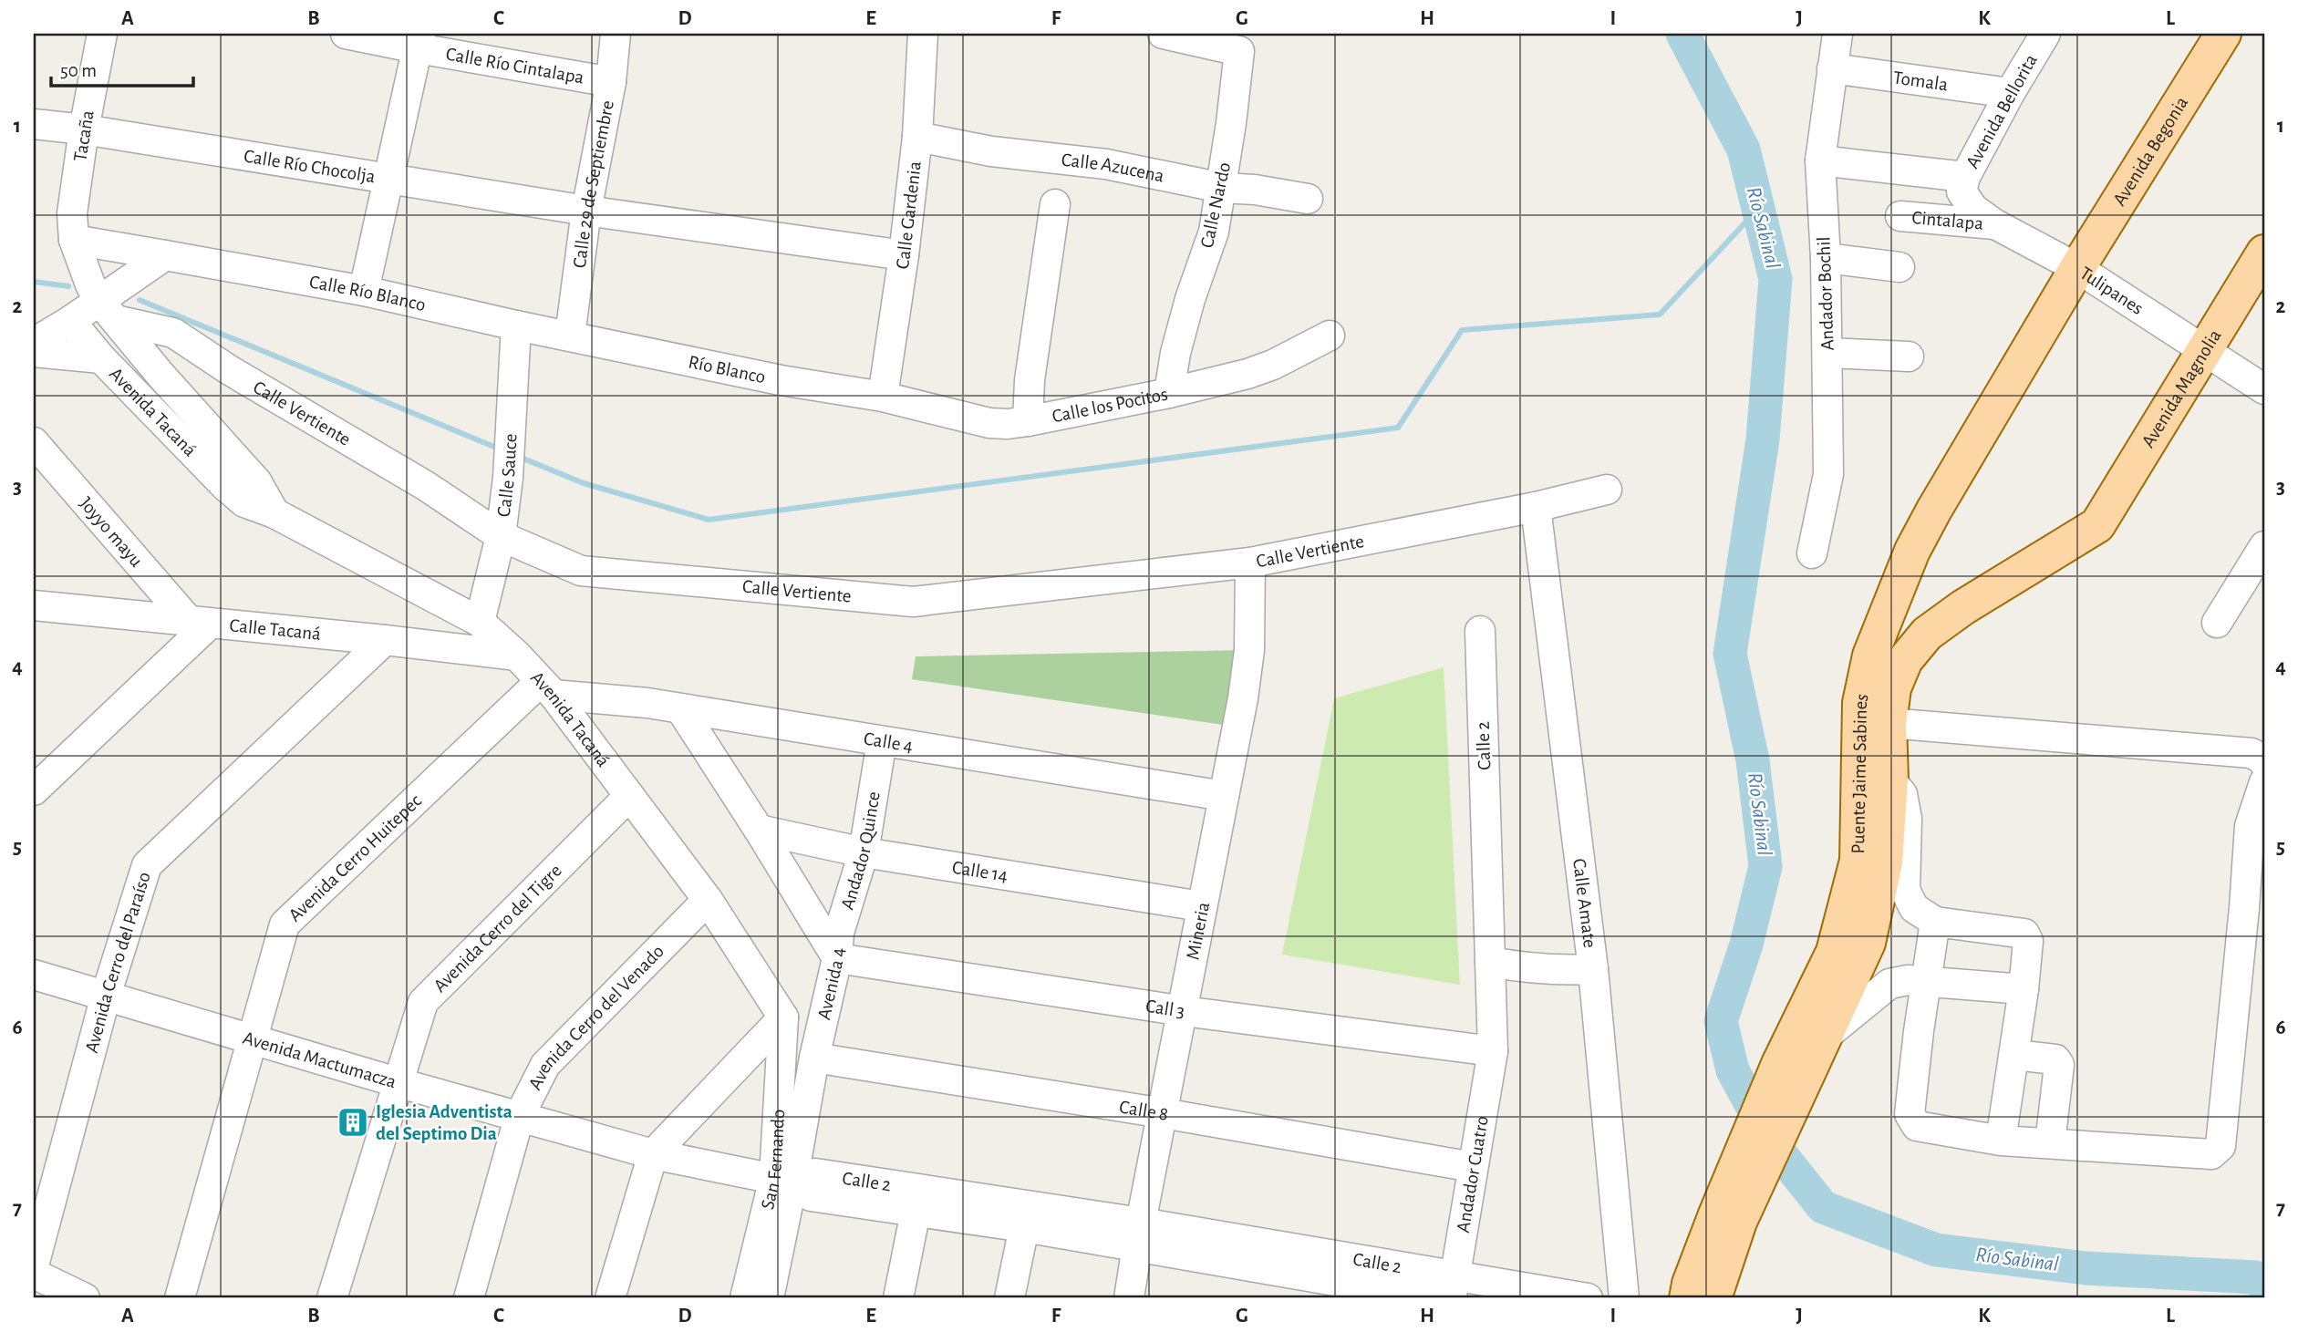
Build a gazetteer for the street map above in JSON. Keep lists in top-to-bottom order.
{
  "streets": {
    "main road": ["Avenida Begonia", "Avenida Magnolia", "Puente Jaime Sabines"],
    "street": [
      "Calle Río Cintalapa",
      "Tomala",
      "Avenida Bellorita",
      "Tacaña",
      "Calle Río Chocolja",
      "Calle Azucena",
      "Calle 29 de Septiembre",
      "Calle Nardo",
      "Calle Gardenia",
      "Cintalapa",
      "Tulipanes",
      "Calle Río Blanco",
      "Andador Bochil",
      "Río Blanco",
      "Calle los Pocitos",
      "Avenida Tacaná",
      "Calle Vertiente",
      "Calle Sauce",
      "Joyyo mayu",
      "Calle Tacaná",
      "Calle 4",
      "Calle 2",
      "Andador Quince",
      "Avenida Cerro Huitepec",
      "Calle 14",
      "Calle Amate",
      "Avenida Cerro del Tigre",
      "Mineria",
      "Avenida Cerro del Paraíso",
      "Avenida 4",
      "Call 3",
      "Avenida Cerro del Venado",
      "Avenida Mactumacza",
      "Calle 8",
      "San Fernando",
      "Andador Cuatro"
    ]
  },
  "crossings": [
    ["Calle Río Cintalapa", "Calle 29 de Septiembre"],
    ["Tomala", "Avenida Bellorita"],
    ["Tomala", "Andador Bochil"],
    ["Avenida Bellorita", "Tulipanes"],
    ["Tacaña", "Calle Río Chocolja"],
    ["Tacaña", "Calle Río Blanco"],
    ["Tacaña", "Avenida Tacaná"],
    ["Tacaña", "Calle Vertiente"],
    ["Avenida Begonia", "Tulipanes"],
    ["Avenida Begonia", "Puente Jaime Sabines"],
    ["Calle Río Chocolja", "Calle 29 de Septiembre"],
    ["Calle Río Chocolja", "Calle Gardenia"],
    ["Calle Azucena", "Calle Nardo"],
    ["Calle Azucena", "Calle Gardenia"],
    ["Calle 29 de Septiembre", "Calle Río Blanco"],
    ["Calle 29 de Septiembre", "Río Blanco"],
    ["Calle Nardo", "Calle los Pocitos"],
    ["Calle Gardenia", "Río Blanco"],
    ["Calle Gardenia", "Calle los Pocitos"],
    ["Cintalapa", "Tulipanes"],
    ["Tulipanes", "Avenida Magnolia"],
    ["Tulipanes", "Puente Jaime Sabines"],
    ["Calle Río Blanco", "Río Blanco"],
    ["Calle Río Blanco", "Calle Sauce"],
    ["Río Blanco", "Calle los Pocitos"],
    ["Avenida Magnolia", "Puente Jaime Sabines"],
    ["Avenida Tacaná", "Calle Vertiente"],
    ["Avenida Tacaná", "Calle Sauce"],
    ["Avenida Tacaná", "Calle Tacaná"],
    ["Avenida Tacaná", "Calle 4"],
    ["Avenida Tacaná", "Avenida Cerro Huitepec"],
    ["Avenida Tacaná", "Avenida Cerro del Tigre"],
    ["Avenida Tacaná", "Avenida Cerro del Venado"],
    ["Avenida Tacaná", "San Fernando"],
    ["Calle Vertiente", "Calle Sauce"],
    ["Calle Vertiente", "Calle Amate"],
    ["Calle Vertiente", "Mineria"],
    ["Joyyo mayu", "Calle Tacaná"],
    ["Calle Tacaná", "Avenida Cerro del Paraíso"],
    ["Calle 4", "Andador Quince"],
    ["Calle 4", "Avenida Cerro Huitepec"],
    ["Calle 4", "Mineria"],
    ["Calle 4", "Avenida 4"],
    ["Calle 2", "Mineria"],
    ["Calle 2", "Avenida 4"],
    ["Calle 2", "Call 3"],
    ["Calle 2", "Avenida Mactumacza"],
    ["Calle 2", "San Fernando"],
    ["Calle 2", "Andador Cuatro"],
    ["Andador Quince", "Calle 14"],
    ["Andador Quince", "Avenida 4"],
    ["Andador Quince", "Call 3"],
    ["Avenida Cerro Huitepec", "Avenida Mactumacza"],
    ["Calle 14", "Mineria"],
    ["Calle 14", "Avenida 4"],
    ["Avenida Cerro del Tigre", "Avenida Mactumacza"],
    ["Mineria", "Call 3"],
    ["Mineria", "Calle 8"],
    ["Avenida Cerro del Paraíso", "Avenida Mactumacza"],
    ["Avenida 4", "Call 3"],
    ["Avenida 4", "Avenida Mactumacza"],
    ["Avenida 4", "Calle 8"],
    ["Avenida 4", "San Fernando"],
    ["Call 3", "Andador Cuatro"],
    ["Avenida Cerro del Venado", "Avenida Mactumacza"],
    ["Avenida Mactumacza", "San Fernando"],
    ["Calle 8", "Andador Cuatro"]
  ],
  "water": ["Río Sabinal"],
  "places": {
    "building": ["Iglesia Adventista del Septimo Dia"]
  },
  "scale_bar": "50 m",
  "grid": {
    "columns": [
      "A",
      "B",
      "C",
      "D",
      "E",
      "F",
      "G",
      "H",
      "I",
      "J",
      "K",
      "L"
    ],
    "rows": [
      "1",
      "2",
      "3",
      "4",
      "5",
      "6",
      "7"
    ]
  }
}
